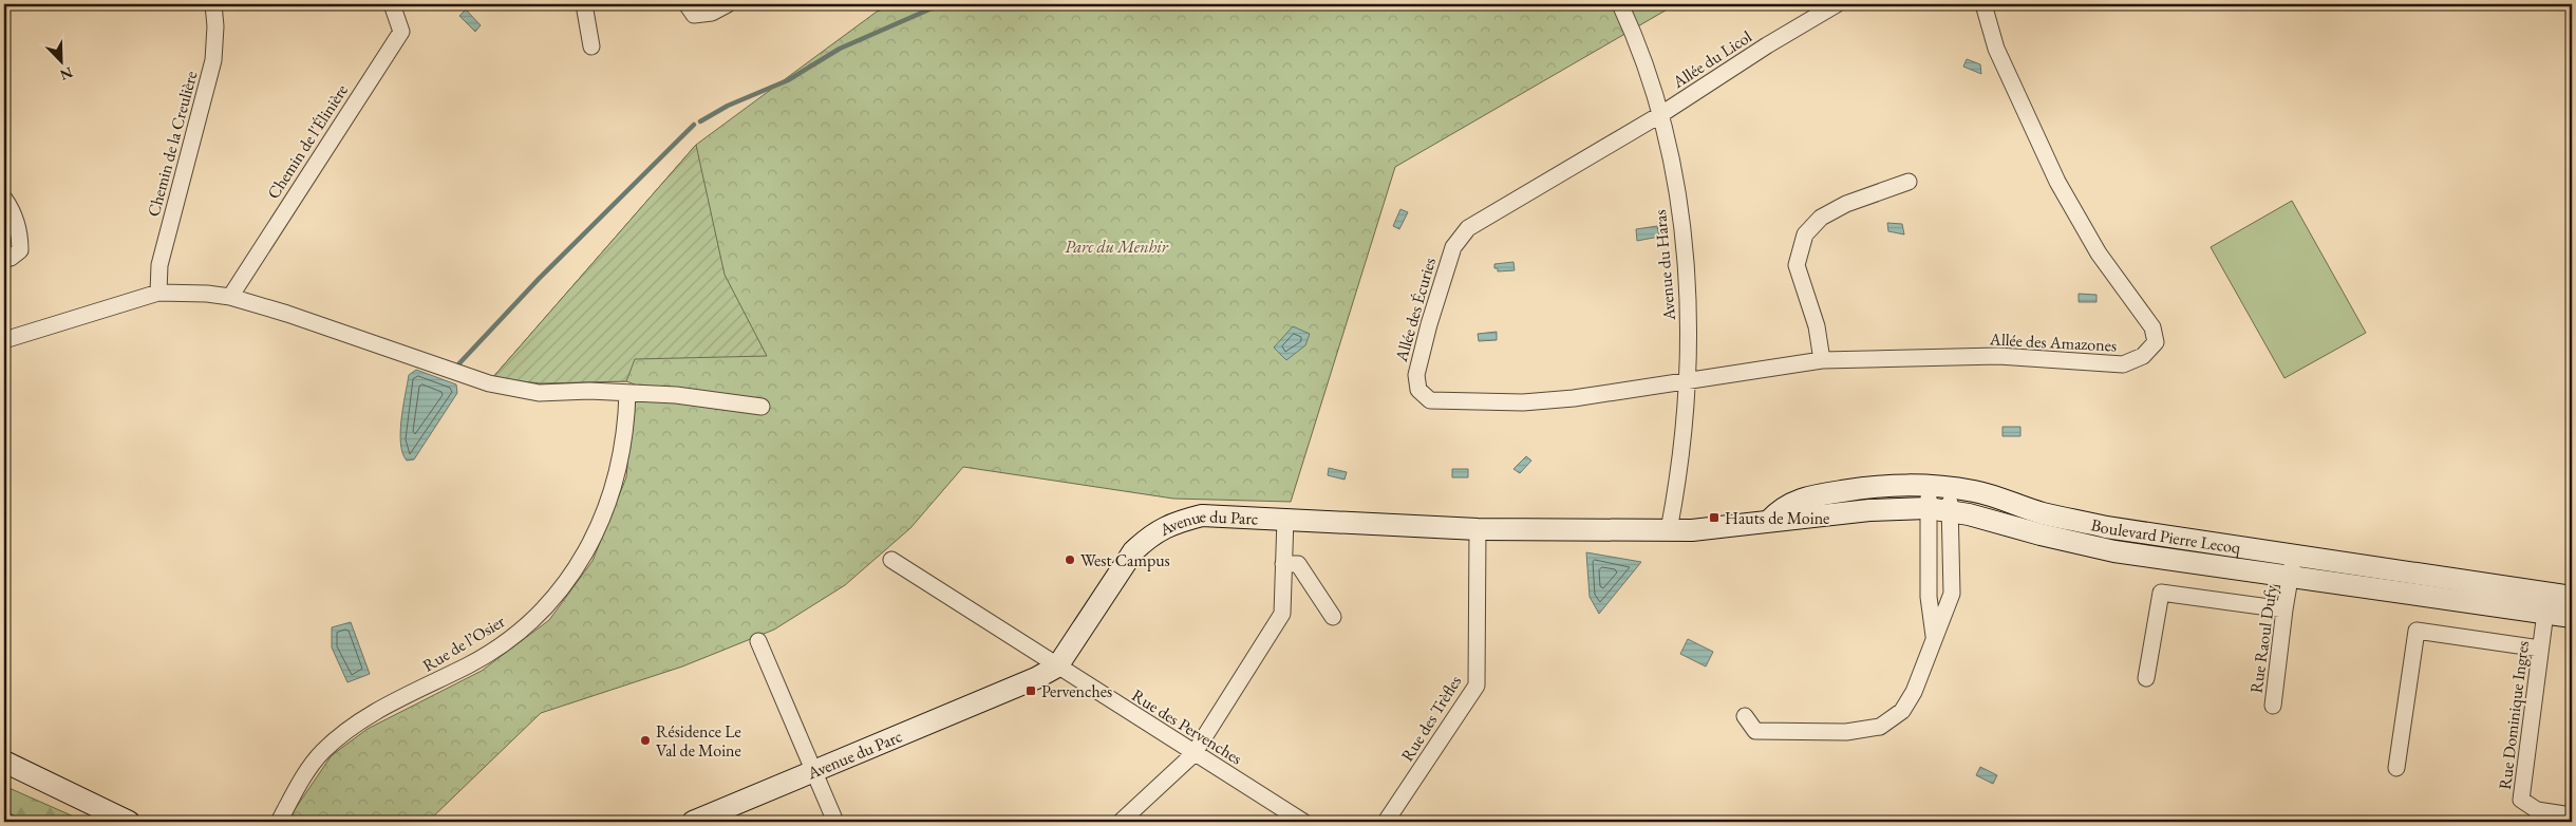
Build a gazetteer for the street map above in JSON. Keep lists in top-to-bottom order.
{
  "streets": {
    "street": [
      "Allée du Licol",
      "Chemin de l'Élinière",
      "Chemin de la Creulière",
      "Avenue du Haras",
      "Allée des Écuries",
      "Allée des Amazones",
      "Avenue du Parc",
      "Boulevard Pierre Lecoq",
      "Rue Raoul Dufy",
      "Rue de l’Osier",
      "Rue Dominique Ingres",
      "Rue des Trèfles",
      "Rue des Pervenches"
    ]
  },
  "crossings": [
    ["Allée du Licol", "Avenue du Haras"],
    ["Allée du Licol", "Allée des Écuries"],
    ["Avenue du Haras", "Allée des Écuries"],
    ["Avenue du Haras", "Allée des Amazones"],
    ["Avenue du Haras", "Avenue du Parc"],
    ["Avenue du Haras", "Boulevard Pierre Lecoq"],
    ["Allée des Écuries", "Allée des Amazones"],
    ["Avenue du Parc", "Boulevard Pierre Lecoq"],
    ["Avenue du Parc", "Rue des Trèfles"],
    ["Avenue du Parc", "Rue des Pervenches"],
    ["Boulevard Pierre Lecoq", "Rue Raoul Dufy"],
    ["Boulevard Pierre Lecoq", "Rue Dominique Ingres"]
  ],
  "parks": ["Parc du Menhir"],
  "places": {
    "transit": ["Hauts de Moine", "Pervenches"],
    "other": ["West Campus", "Résidence Le Val de Moine"]
  },
  "north": "bottom right"
}
